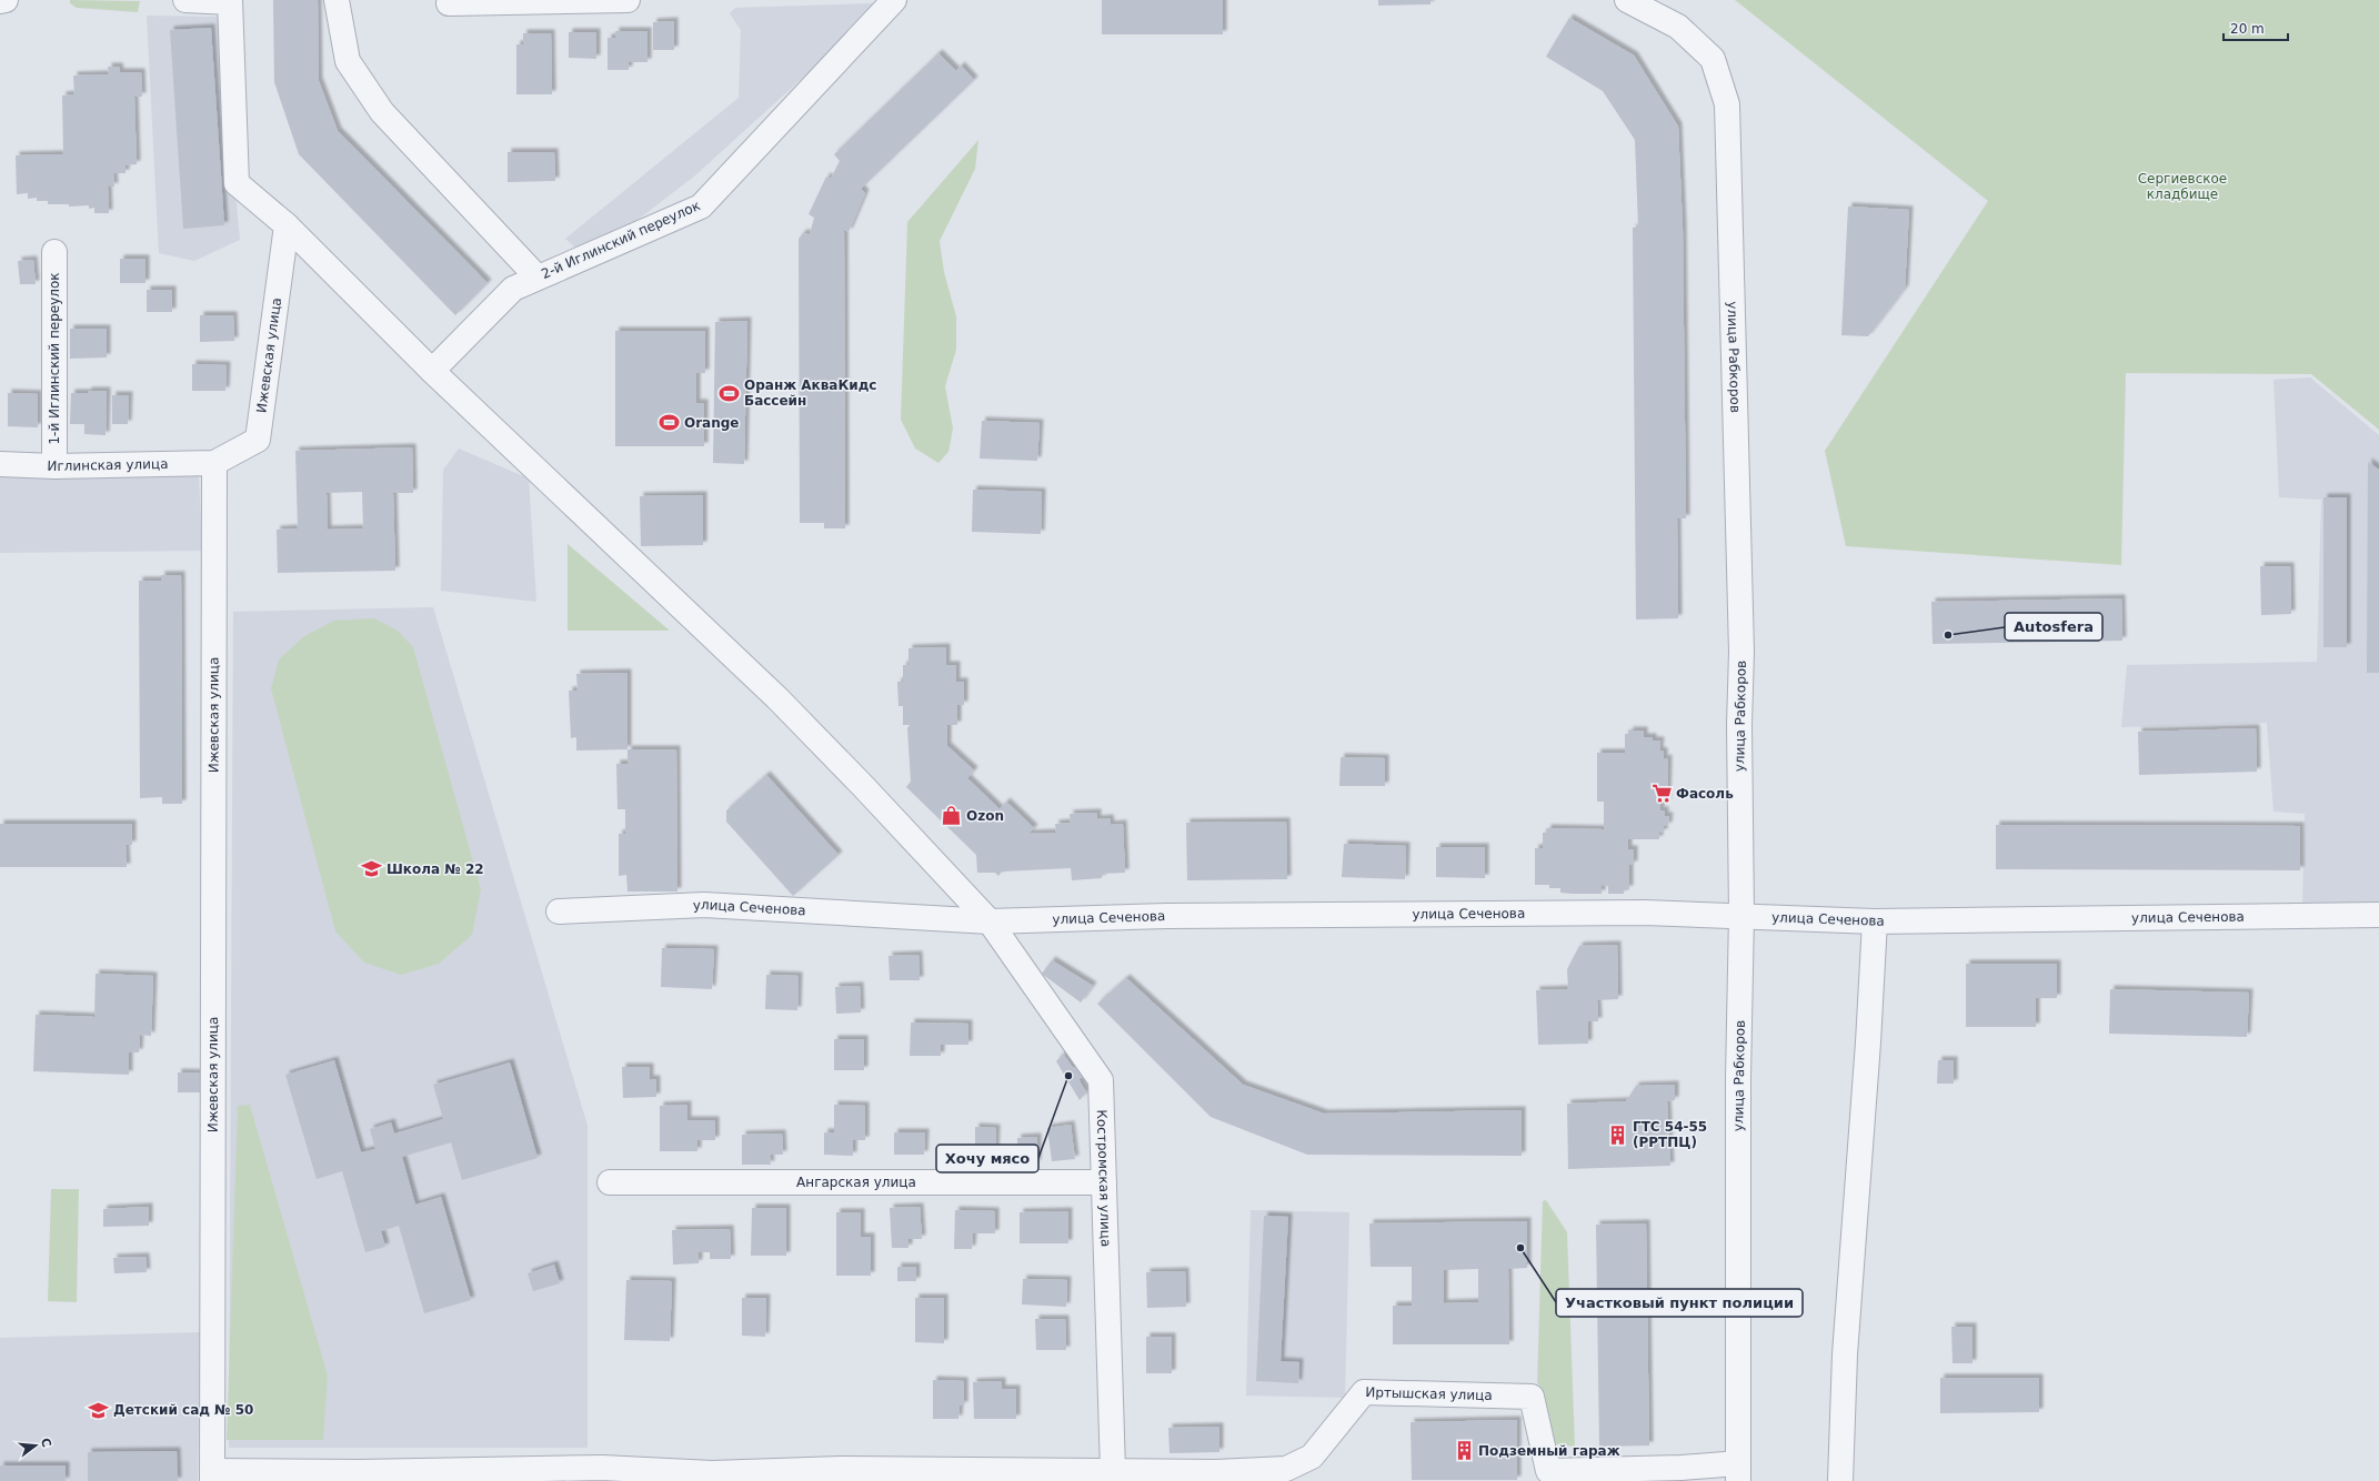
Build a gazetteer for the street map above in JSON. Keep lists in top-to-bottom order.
{
  "streets": {
    "street": [
      "2-й Иглинский переулок",
      "Ижевская улица",
      "улица Рабкоров",
      "1-й Иглинский переулок",
      "Иглинская улица",
      "улица Сеченова",
      "Костромская улица",
      "Ангарская улица",
      "Иртышская улица"
    ]
  },
  "crossings": [
    ["2-й Иглинский переулок", "Костромская улица"],
    ["Ижевская улица", "Иглинская улица"],
    ["Ижевская улица", "Костромская улица"],
    ["Ижевская улица", "Иртышская улица"],
    ["улица Рабкоров", "улица Сеченова"],
    ["улица Рабкоров", "Иртышская улица"],
    ["1-й Иглинский переулок", "Иглинская улица"],
    ["улица Сеченова", "Костромская улица"],
    ["Костромская улица", "Ангарская улица"],
    ["Костромская улица", "Иртышская улица"]
  ],
  "parks": ["Сергиевское кладбище"],
  "places": {
    "sports": ["Оранж АкваКидс Бассейн", "Orange"],
    "other": ["Autosfera", "Хочу мясо", "Участковый пункт полиции"],
    "supermarket": ["Фасоль"],
    "shop": ["Ozon"],
    "school or university": ["Школа № 22", "Детский сад № 50"],
    "building": ["ГТС 54-55 (РРТПЦ)", "Подземный гараж"]
  },
  "scale_bar": "20 m",
  "north": "right"
}
